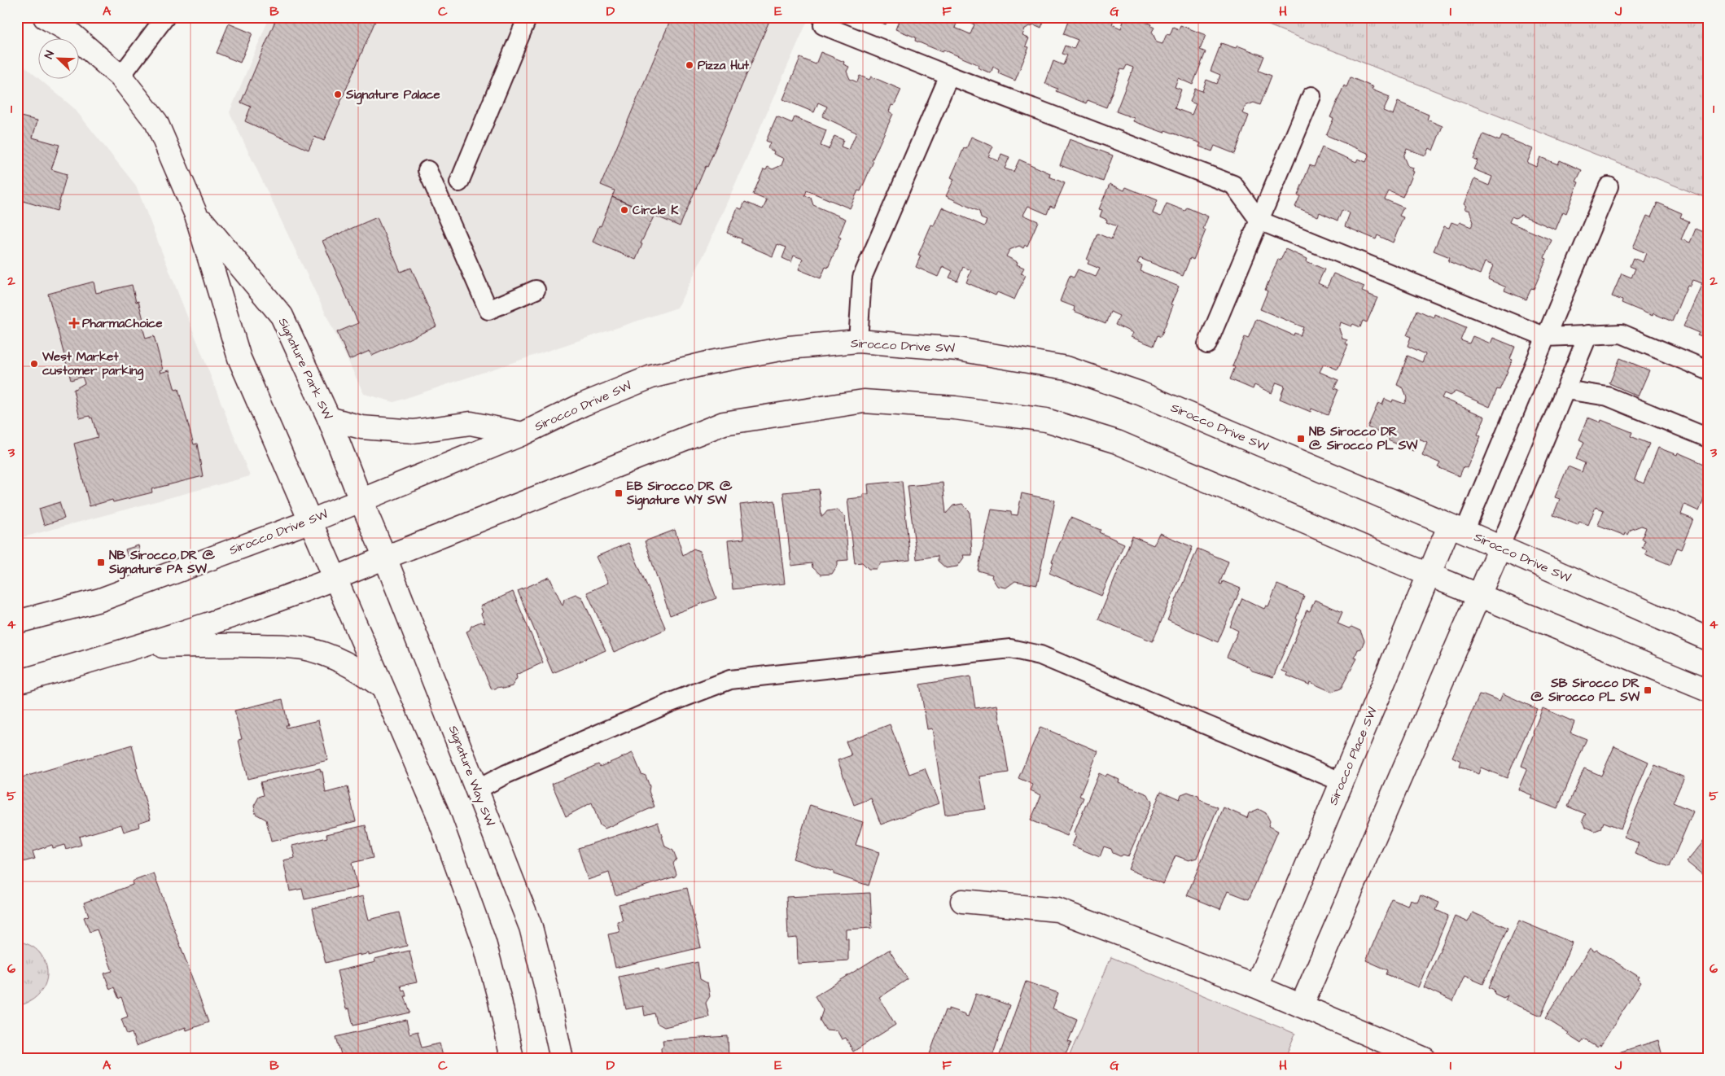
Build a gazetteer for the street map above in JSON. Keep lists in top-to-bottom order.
{
  "streets": {
    "street": [
      "Sirocco Drive SW",
      "Signature Park SW",
      "Sirocco Place SW",
      "Signature Way SW"
    ]
  },
  "crossings": [
    ["Sirocco Drive SW", "Signature Park SW"],
    ["Sirocco Drive SW", "Sirocco Place SW"],
    ["Sirocco Drive SW", "Signature Way SW"],
    ["Signature Park SW", "Signature Way SW"]
  ],
  "places": {
    "other": [
      "Pizza Hut",
      "Signature Palace",
      "Circle K",
      "West Market customer parking"
    ],
    "health": ["PharmaChoice"],
    "transit": [
      "NB Sirocco DR @ Sirocco PL SW",
      "EB Sirocco DR @ Signature WY SW",
      "NB Sirocco DR @ Signature PA SW",
      "SB Sirocco DR @ Sirocco PL SW"
    ]
  },
  "north": "top left",
  "grid": {
    "columns": [
      "A",
      "B",
      "C",
      "D",
      "E",
      "F",
      "G",
      "H",
      "I",
      "J"
    ],
    "rows": [
      "1",
      "2",
      "3",
      "4",
      "5",
      "6"
    ]
  }
}
